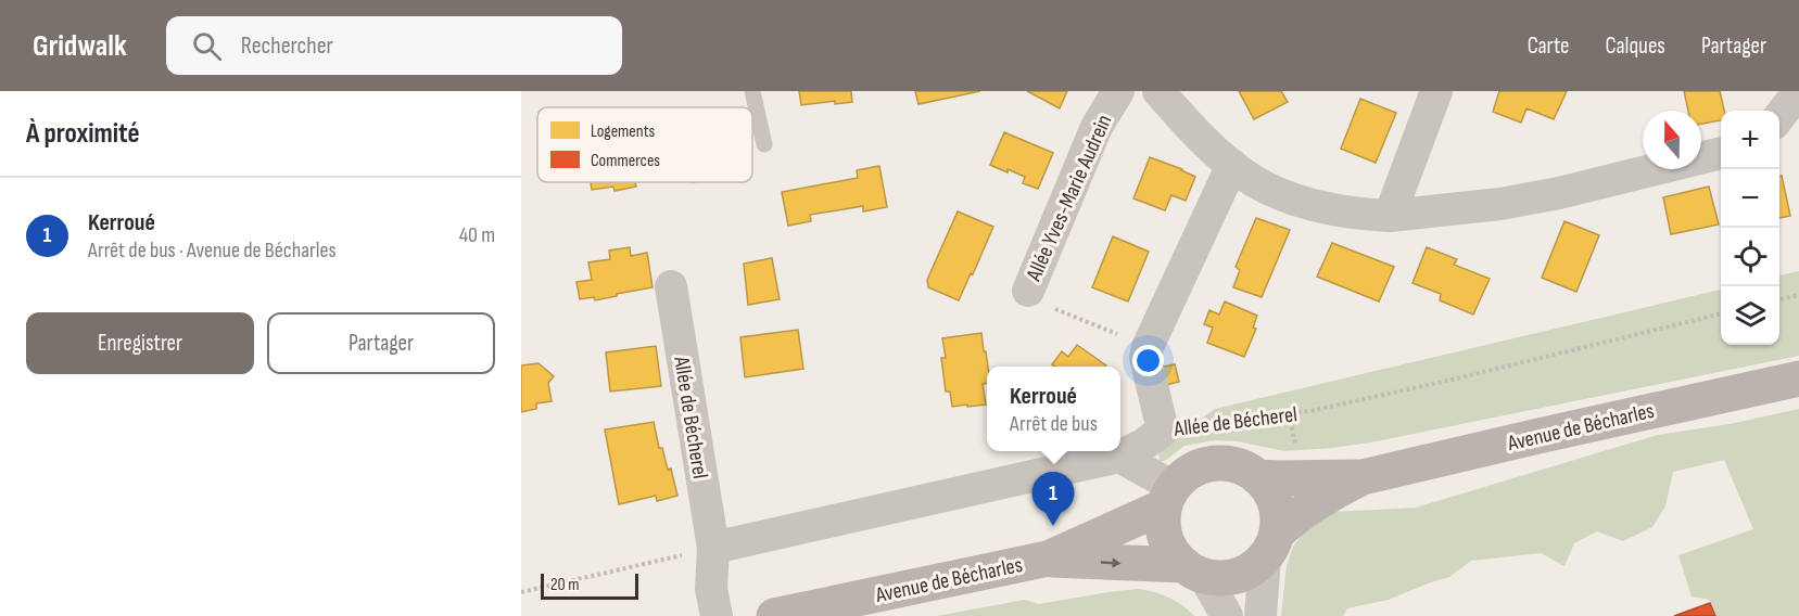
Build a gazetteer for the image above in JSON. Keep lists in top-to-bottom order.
{
  "streets": {
    "main road": ["Avenue de Bécharles"],
    "street": ["Allée Yves-Marie Audrein", "Allée de Bécherel"]
  },
  "legend": ["Logements", "Commerces"],
  "scale_bar": "20 m",
  "north": "top",
  "page": {
    "header": "Gridwalk",
    "search": "Rechercher",
    "nav": ["Carte", "Calques", "Partager"],
    "heading": "À proximité",
    "map_buttons": ["+", "−"],
    "list": [
      {
        "mark": "1",
        "name": "Kerroué",
        "note": "Arrêt de bus · Avenue de Bécharles",
        "value": "40 m"
      }
    ],
    "buttons": ["Enregistrer", "Partager"],
    "popup": ["Kerroué", "Arrêt de bus"],
    "pins": "1",
    "scale": "20 m"
  }
}
